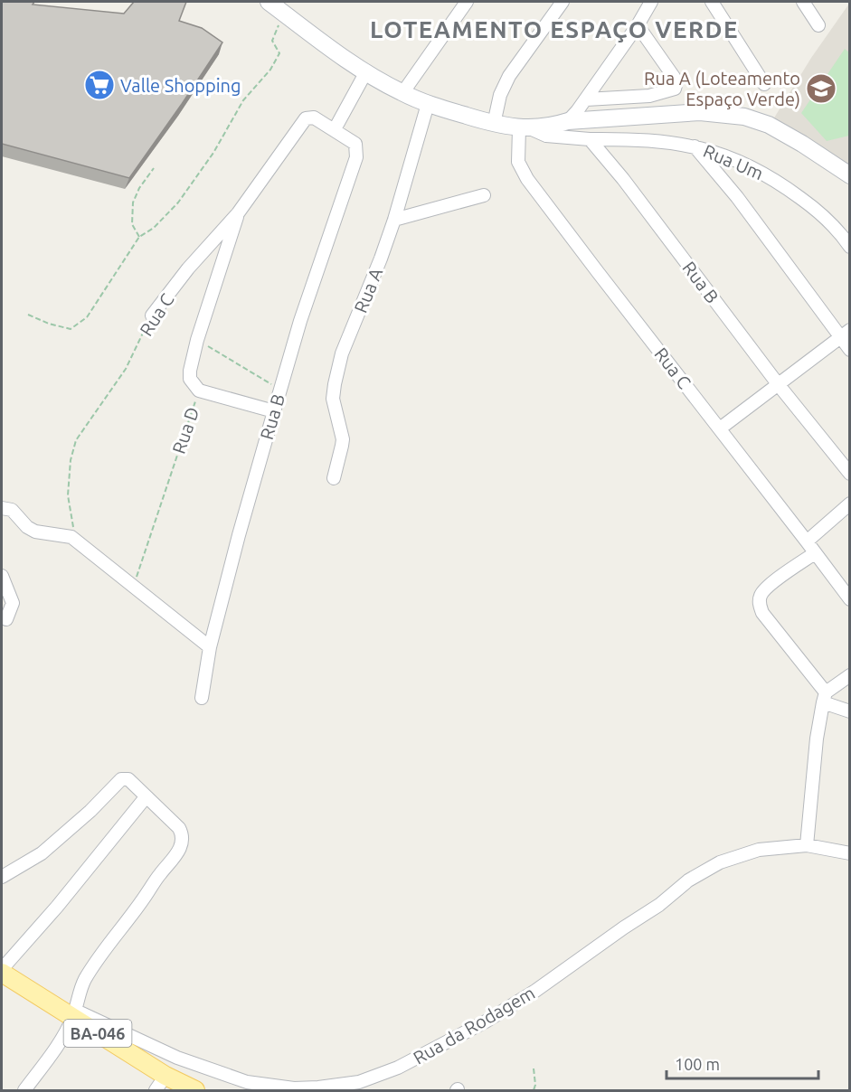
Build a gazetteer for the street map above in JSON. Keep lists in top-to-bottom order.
{
  "streets": {
    "main road": ["BA-046"],
    "street": [
      "Rua Um",
      "Rua B",
      "Rua A",
      "Rua C",
      "Rua D",
      "Rua da Rodagem"
    ]
  },
  "crossings": [
    ["Rua Um", "Rua B"],
    ["Rua B", "Rua C"],
    ["Rua C", "Rua D"],
    ["Rua da Rodagem", "BA-046"]
  ],
  "districts": ["LOTEAMENTO ESPAÇO VERDE"],
  "places": {
    "supermarket": ["Valle Shopping"],
    "school or university": ["Rua A (Loteamento Espaço Verde)"]
  },
  "scale_bar": "100 m"
}
